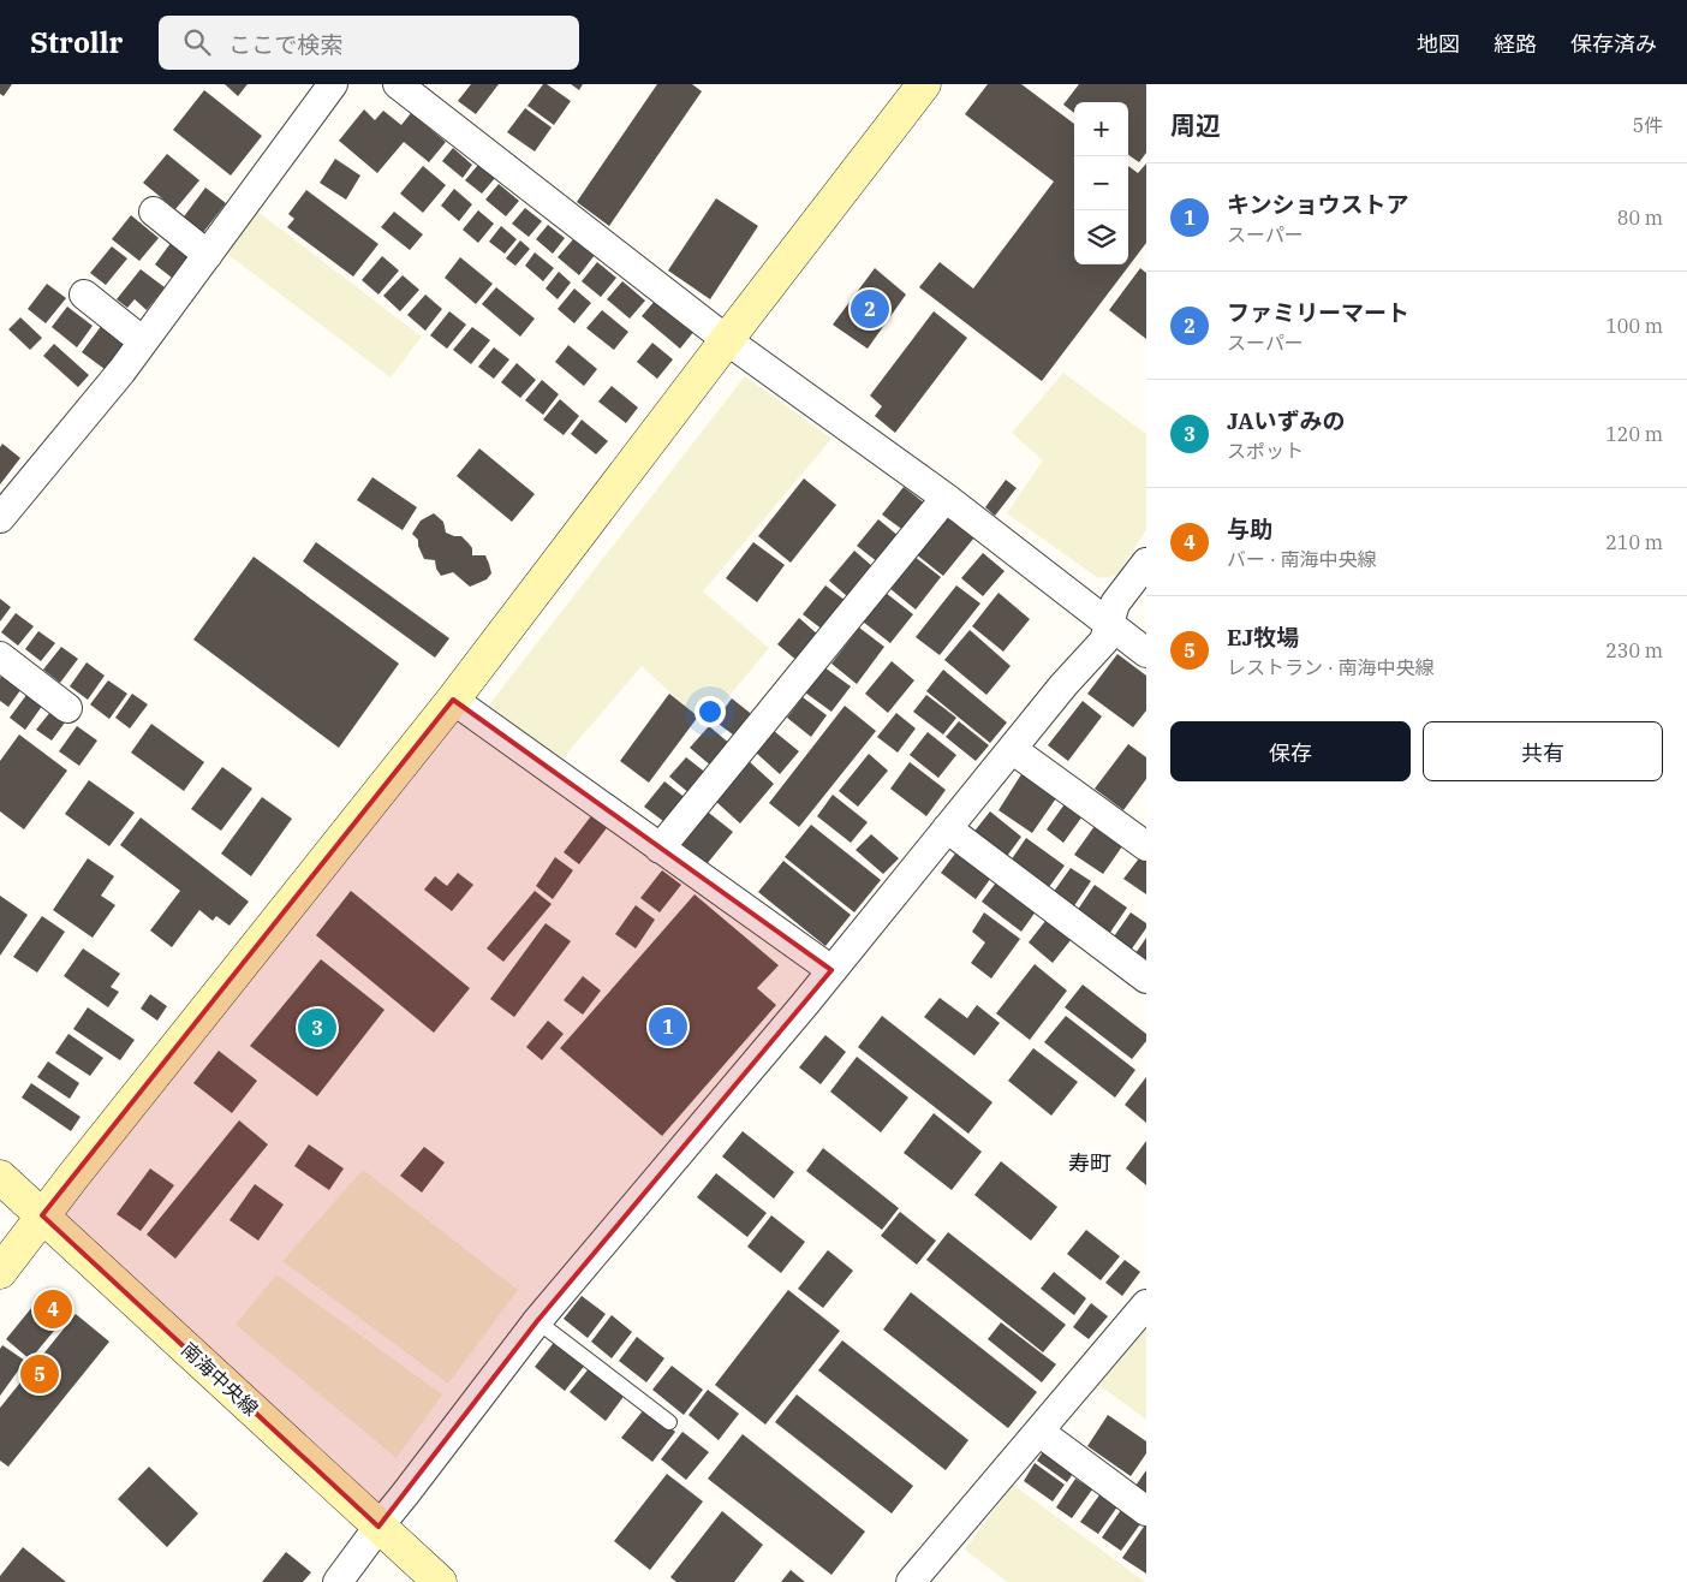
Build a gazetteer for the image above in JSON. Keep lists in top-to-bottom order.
{
  "streets": {
    "street": ["南海中央線"]
  },
  "districts": ["寿町"],
  "page": {
    "header": "Strollr",
    "search": "ここで検索",
    "nav": ["地図", "経路", "保存済み"],
    "heading": ["周辺", "5件"],
    "map_buttons": ["+", "−"],
    "list": [
      {
        "mark": "1",
        "name": "キンショウストア",
        "note": "スーパー",
        "value": "80 m"
      },
      {
        "mark": "2",
        "name": "ファミリーマート",
        "note": "スーパー",
        "value": "100 m"
      },
      {
        "mark": "3",
        "name": "JAいずみの",
        "note": "スポット",
        "value": "120 m"
      },
      {
        "mark": "4",
        "name": "与助",
        "note": "バー · 南海中央線",
        "value": "210 m"
      },
      {
        "mark": "5",
        "name": "EJ牧場",
        "note": "レストラン · 南海中央線",
        "value": "230 m"
      }
    ],
    "pins": [
      "2",
      "1",
      "3",
      "4",
      "5"
    ],
    "buttons": ["保存", "共有"]
  }
}
